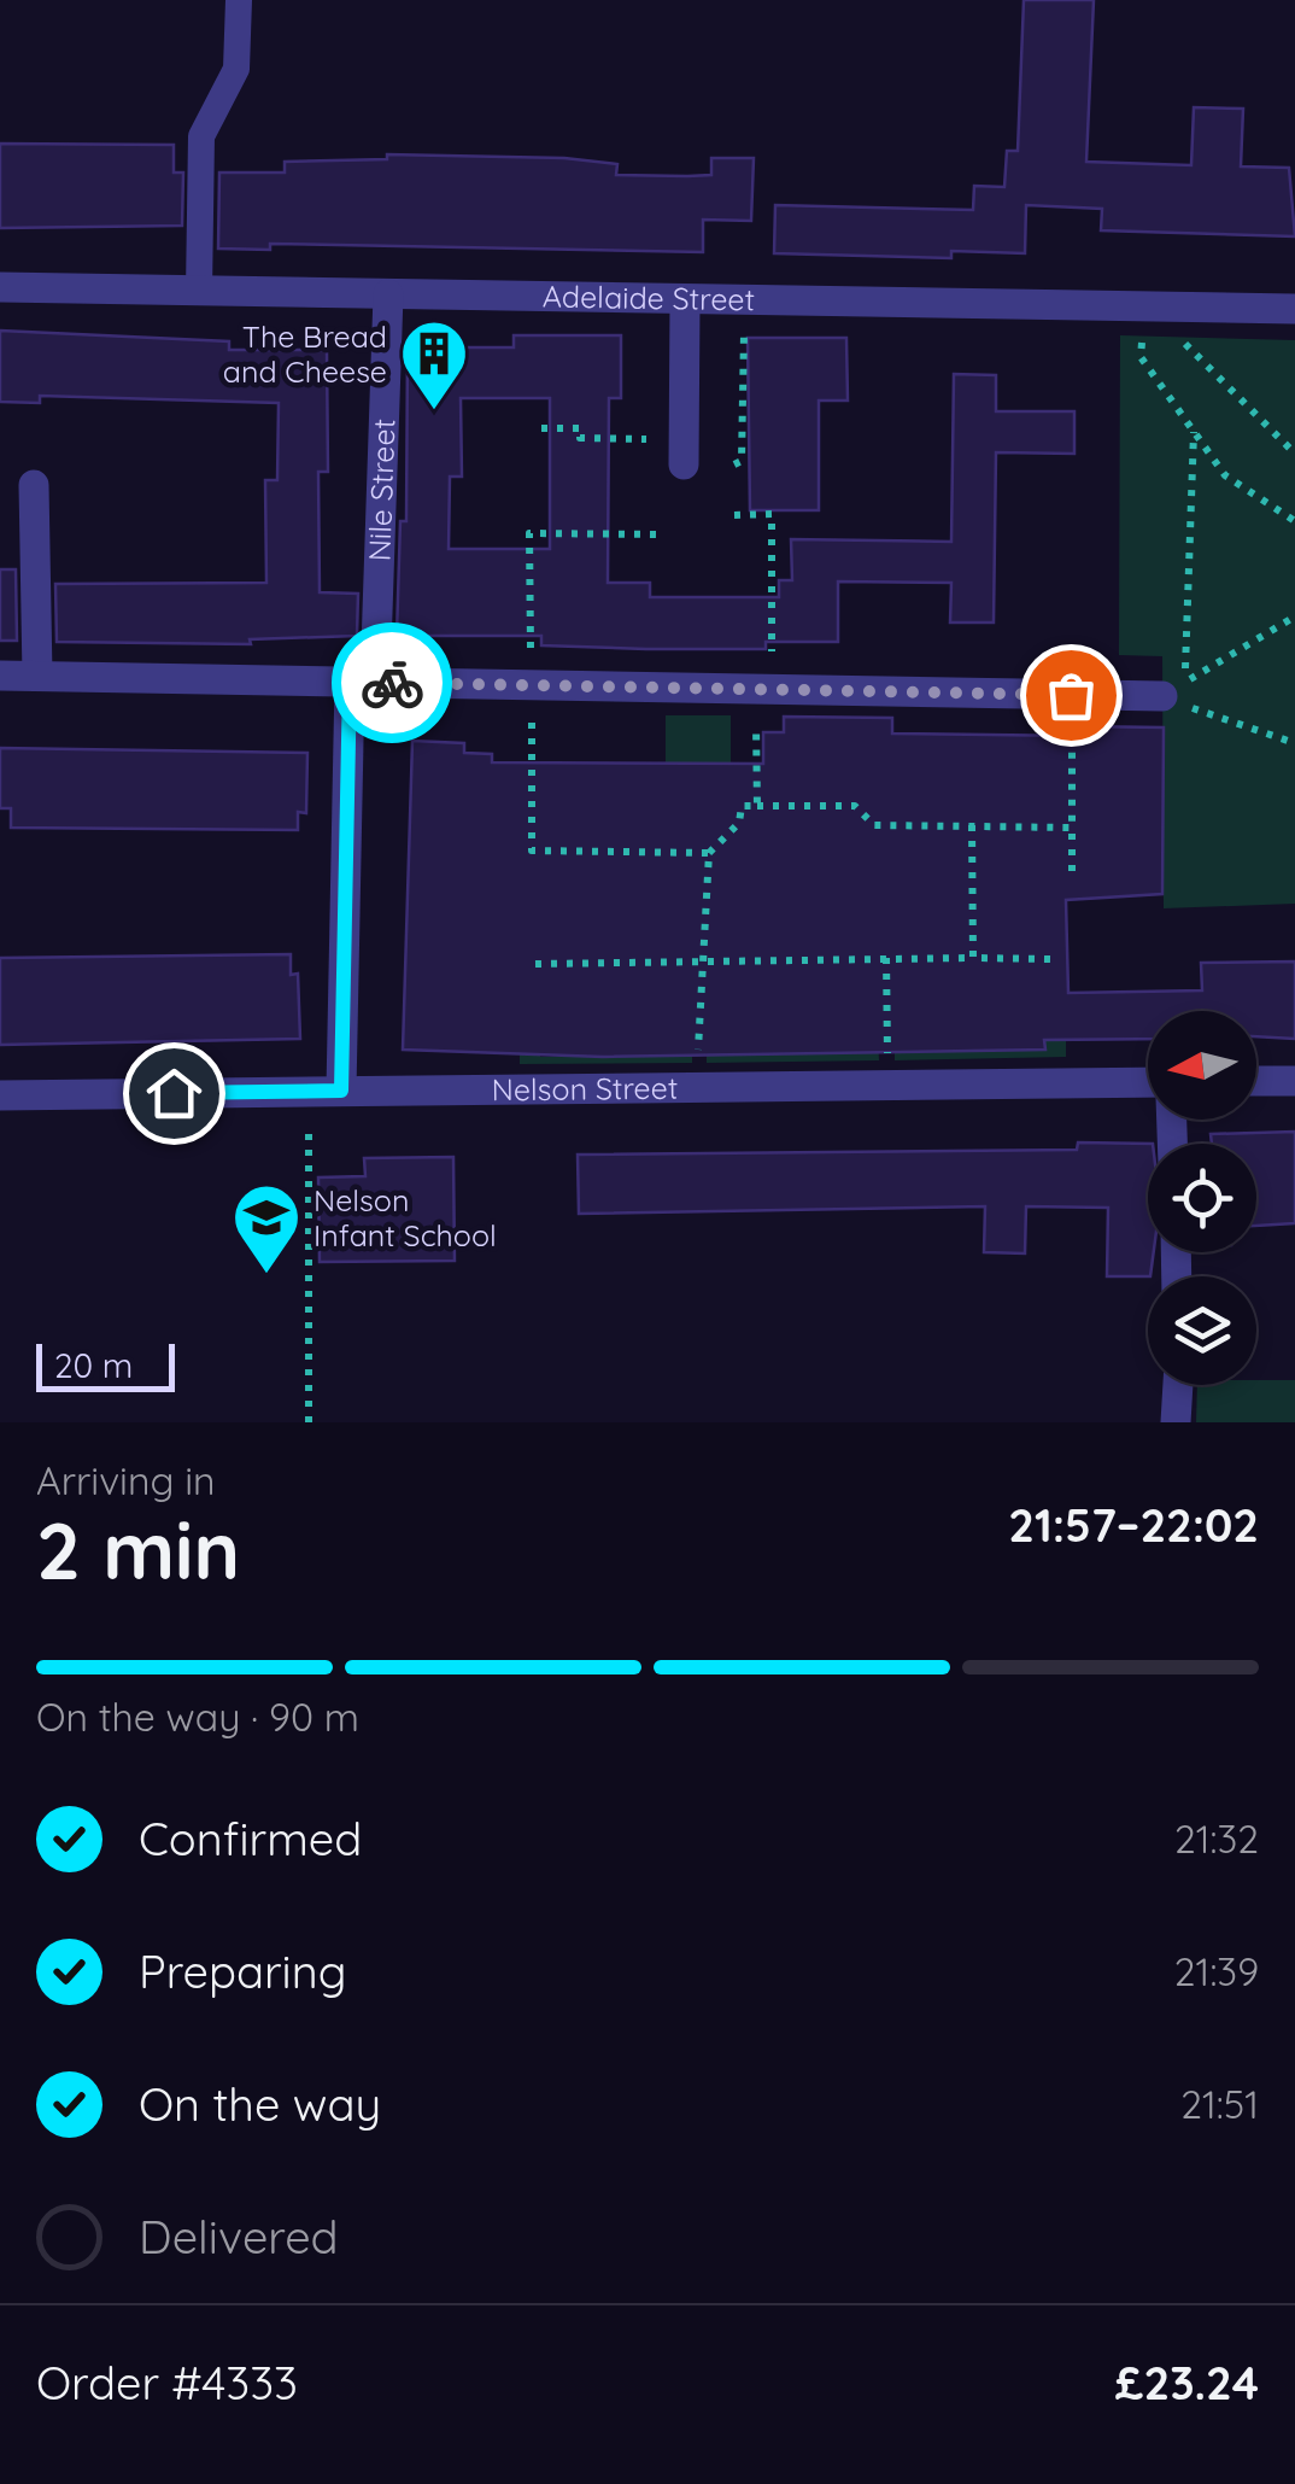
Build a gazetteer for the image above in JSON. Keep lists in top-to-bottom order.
{
  "streets": {
    "street": ["Adelaide Street", "Nile Street", "Nelson Street"]
  },
  "crossings": [
    ["Adelaide Street", "Nile Street"],
    ["Nile Street", "Nelson Street"]
  ],
  "places": {
    "building": ["The Bread and Cheese"],
    "school or university": ["Nelson Infant School"]
  },
  "scale_bar": "20 m",
  "north": "left",
  "page": {
    "scale": "20 m",
    "heading": ["2 min", "Arriving in", "21:57–22:02"],
    "panel": ["Order #4333", "£23.24"],
    "bar": "On the way · 90 m",
    "list": [
      ["Confirmed", "21:32"],
      ["Preparing", "21:39"],
      ["On the way", "21:51"],
      "Delivered"
    ]
  }
}
